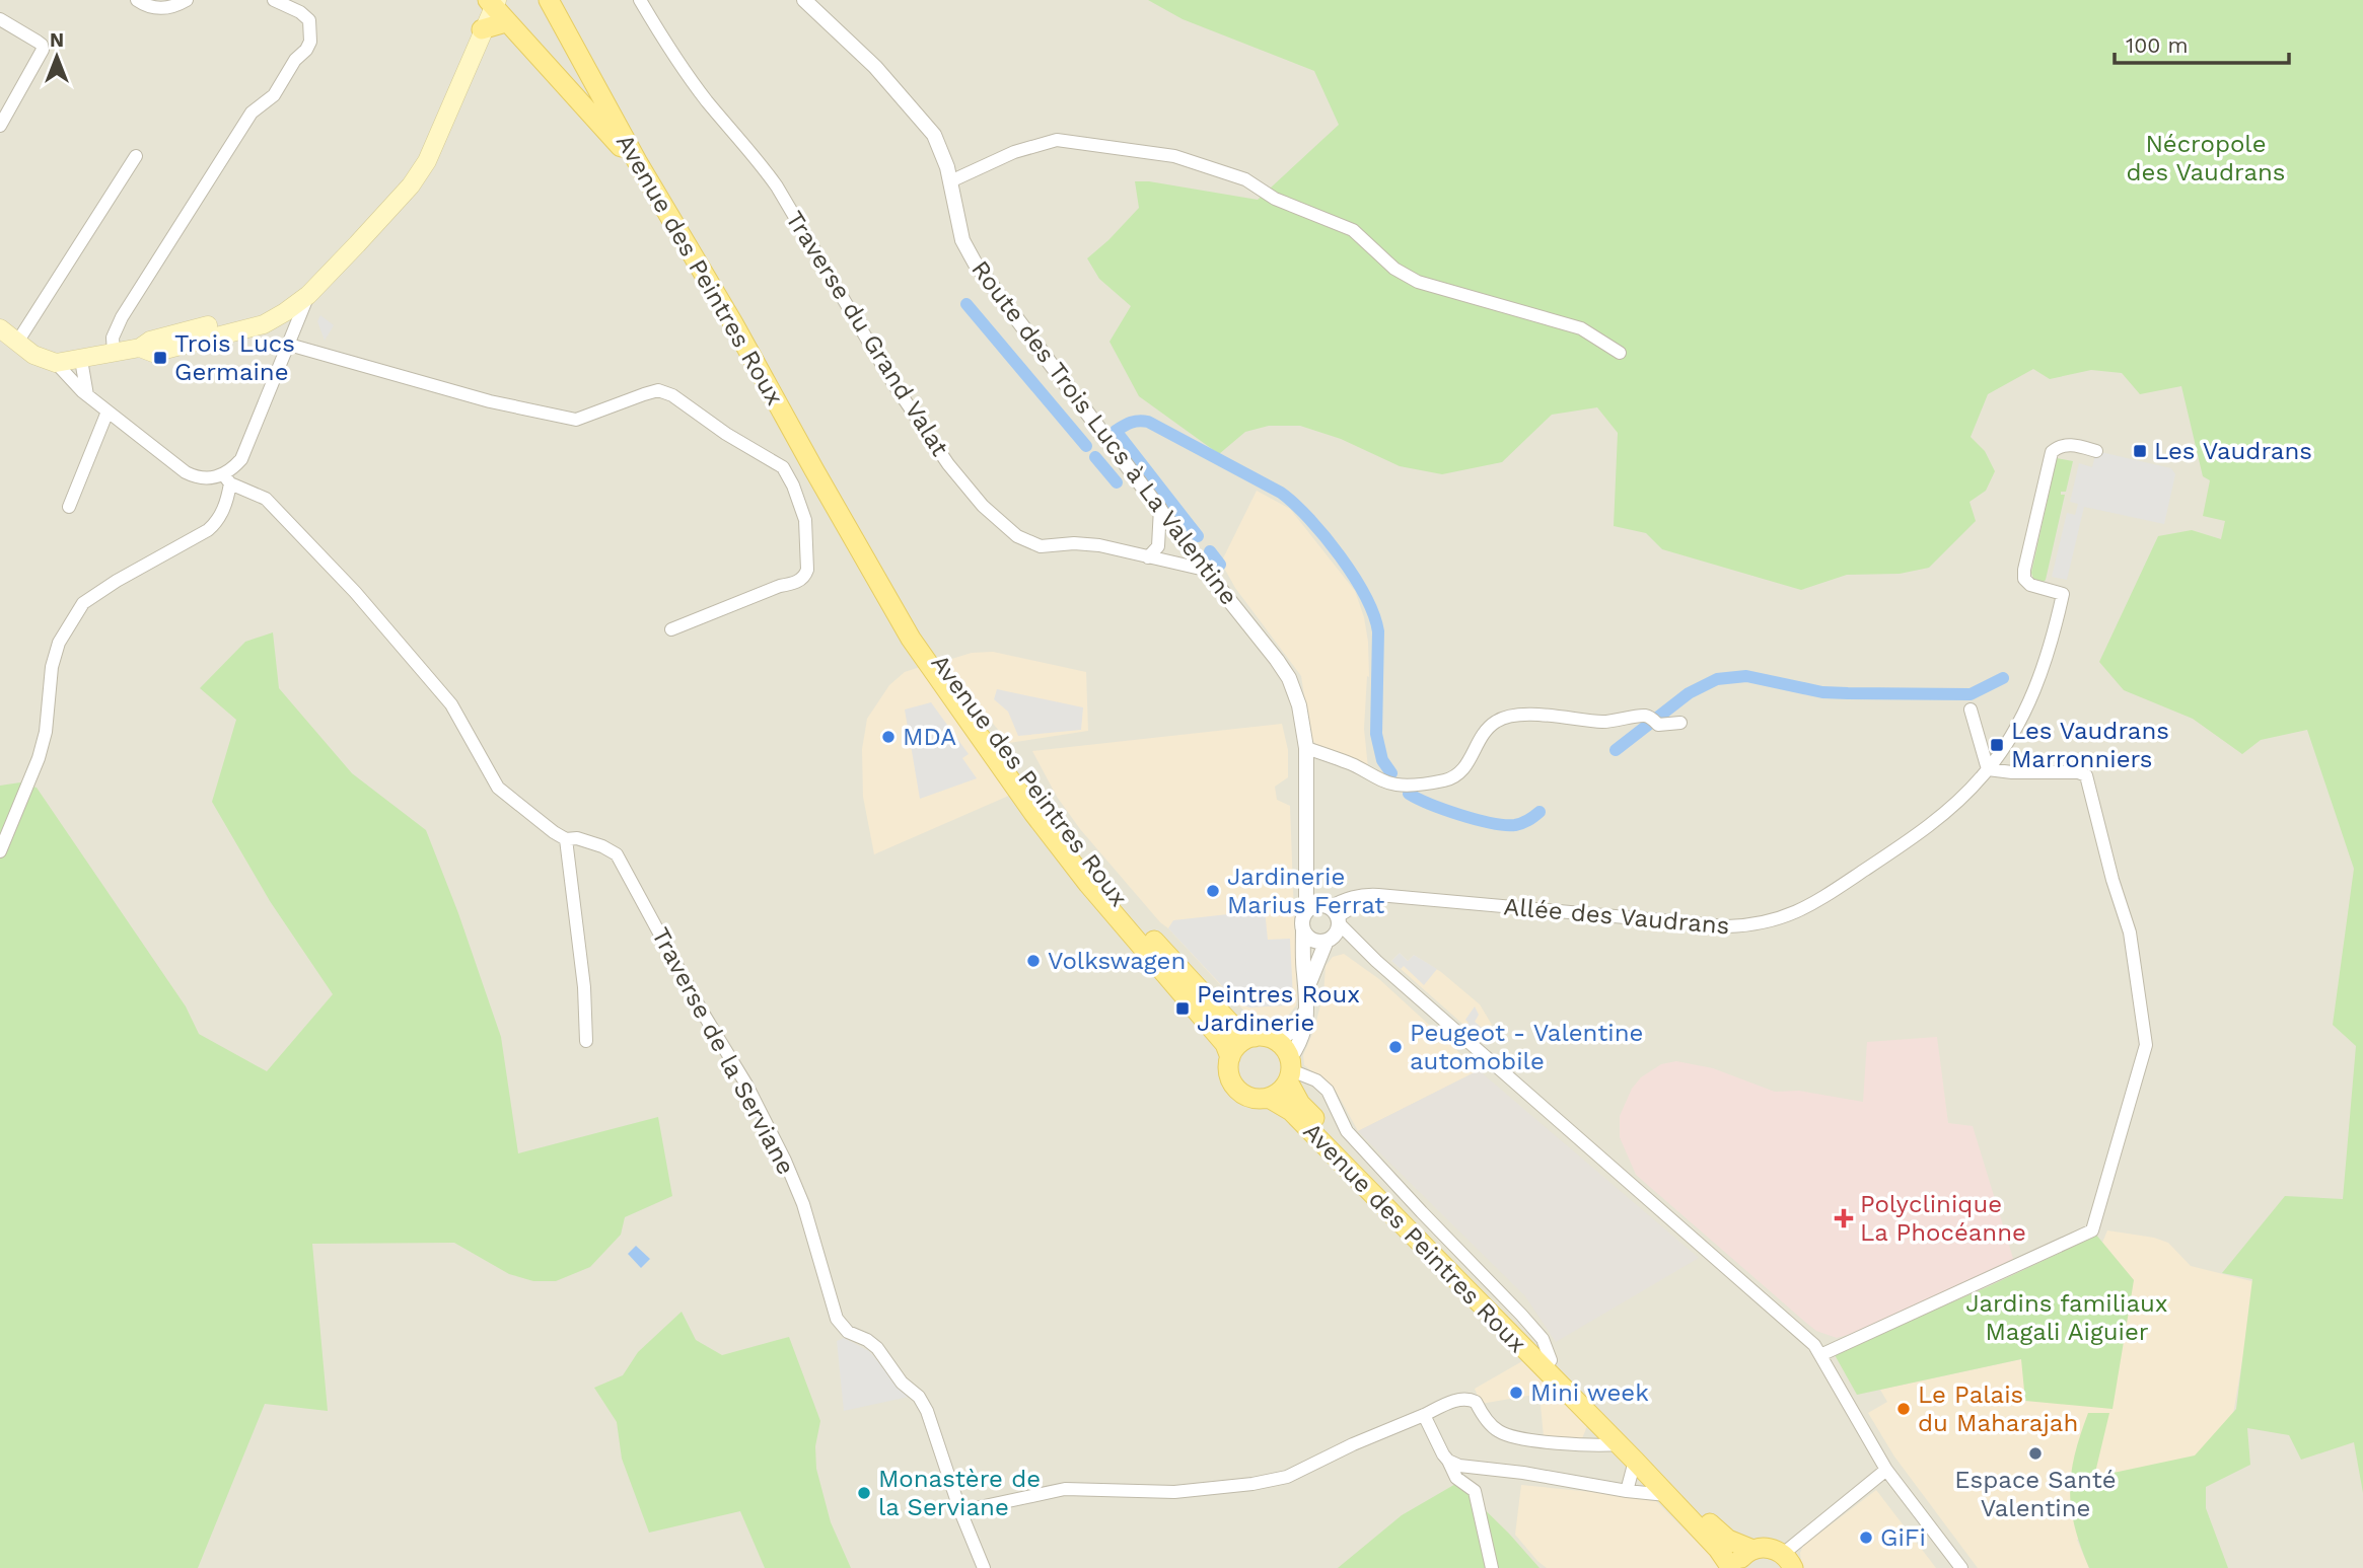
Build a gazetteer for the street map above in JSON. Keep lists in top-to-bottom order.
{
  "streets": {
    "main road": ["Avenue des Peintres Roux"],
    "street": [
      "Traverse du Grand Valat",
      "Route des Trois Lucs à La Valentine",
      "Allée des Vaudrans",
      "Traverse de la Serviane"
    ]
  },
  "crossings": [
    ["Traverse du Grand Valat", "Route des Trois Lucs à La Valentine"],
    ["Route des Trois Lucs à La Valentine", "Allée des Vaudrans"]
  ],
  "parks": ["Nécropole des Vaudrans", "Jardins familiaux Magali Aiguier"],
  "places": {
    "transit": [
      "Trois Lucs Germaine",
      "Les Vaudrans",
      "Les Vaudrans Marronniers",
      "Peintres Roux Jardinerie"
    ],
    "other": [
      "MDA",
      "Jardinerie Marius Ferrat",
      "Volkswagen",
      "Peugeot - Valentine automobile",
      "Mini week",
      "Le Palais du Maharajah",
      "Espace Santé Valentine",
      "Monastère de la Serviane",
      "GiFi"
    ],
    "health": ["Polyclinique La Phocéanne"]
  },
  "scale_bar": "100 m",
  "north": "top"
}
